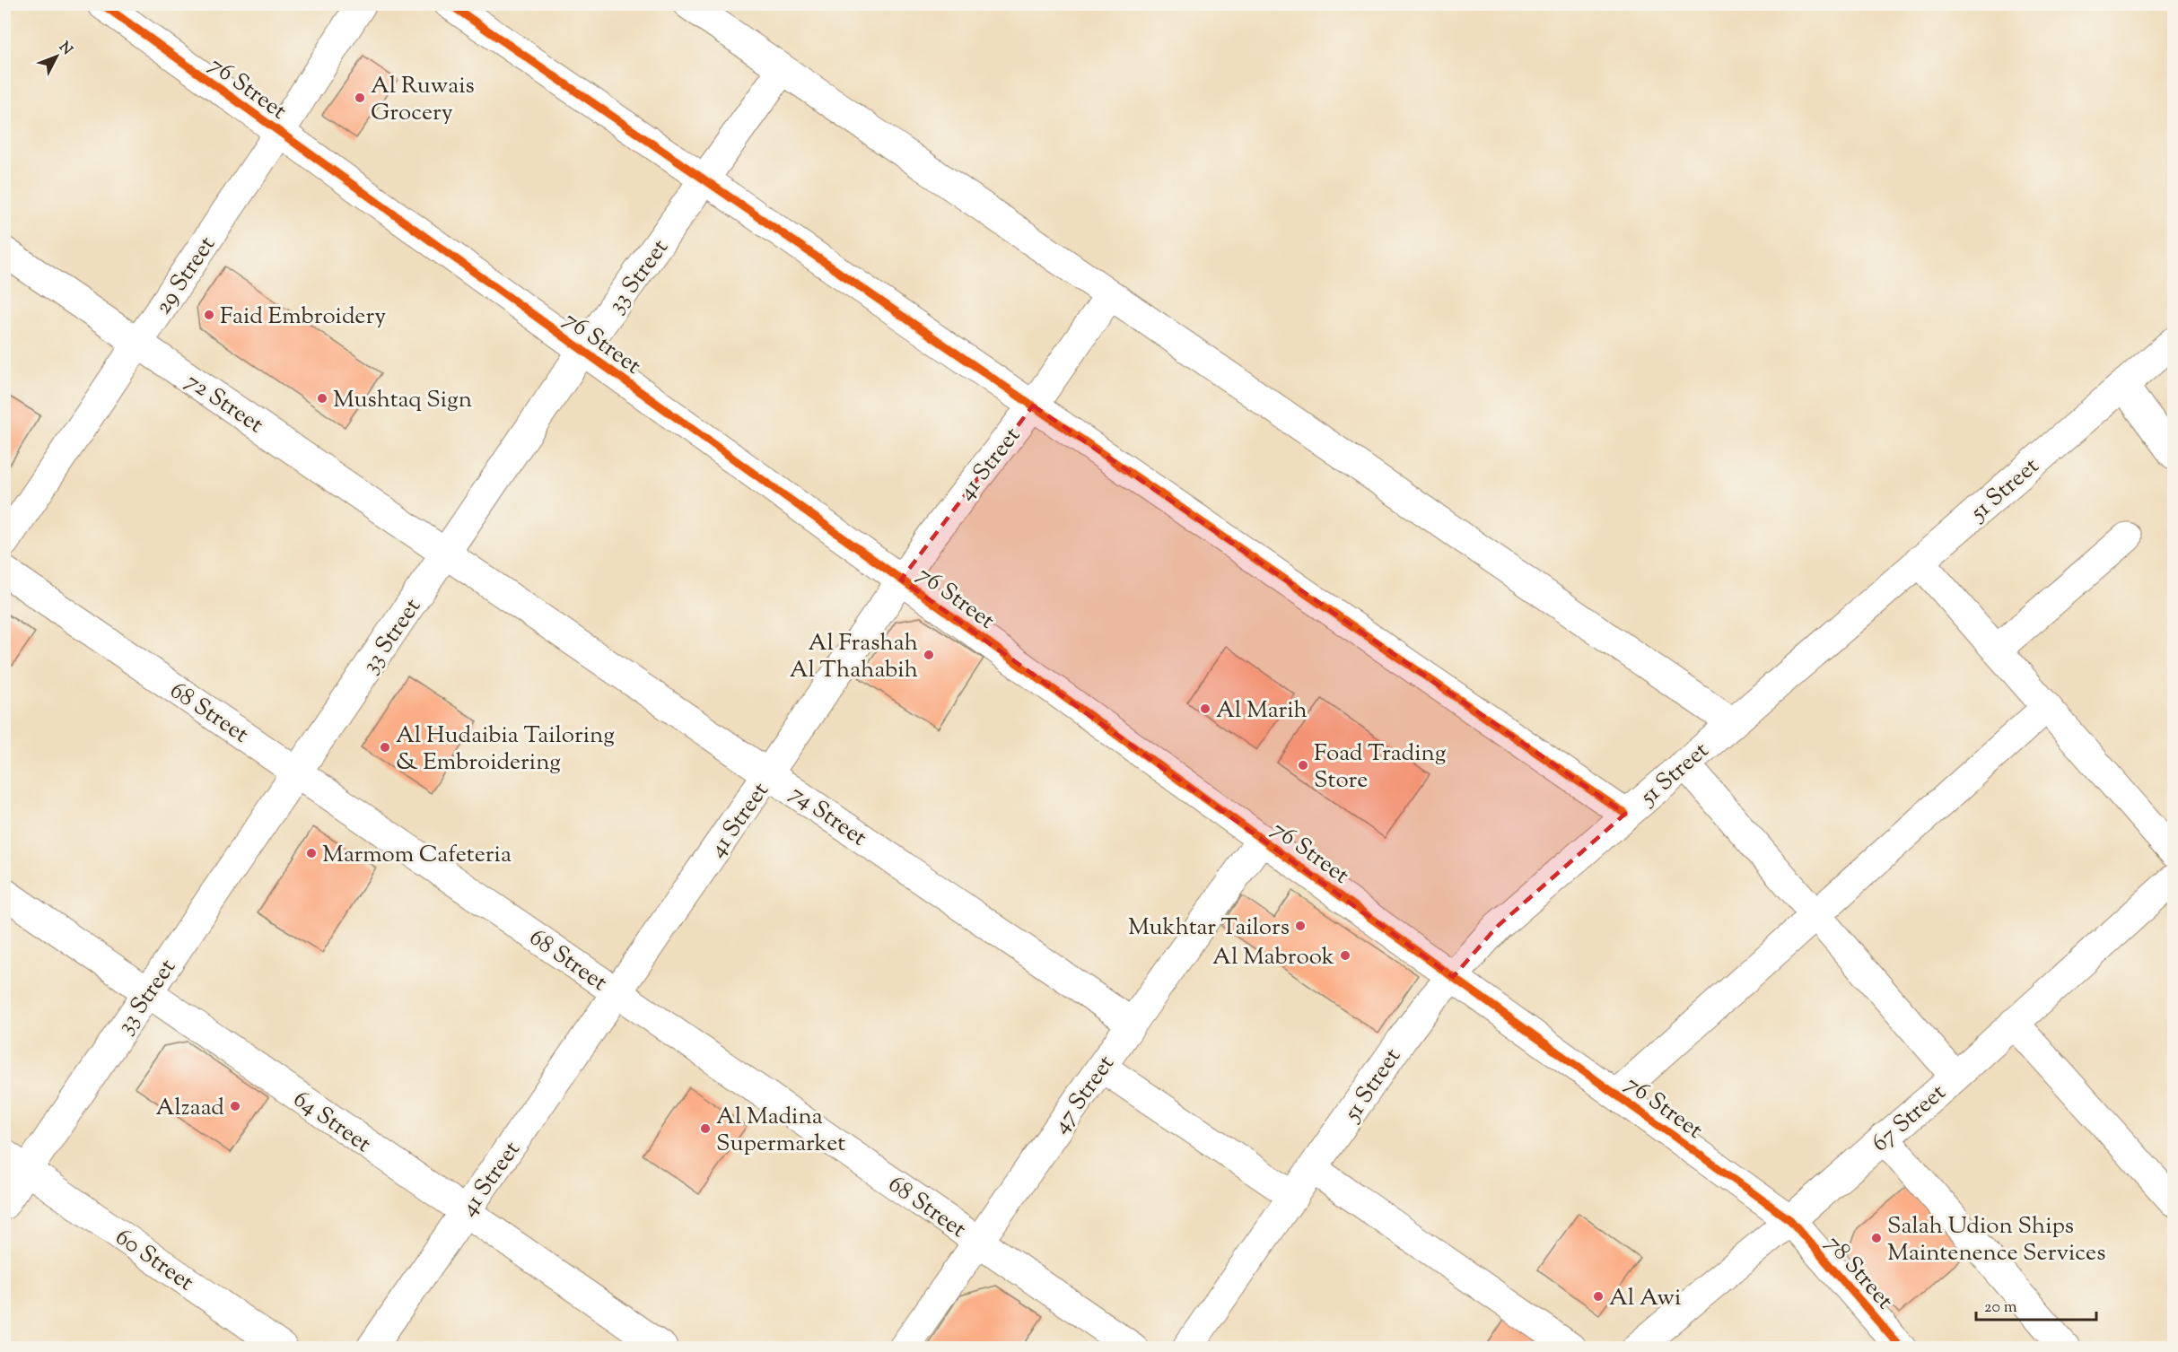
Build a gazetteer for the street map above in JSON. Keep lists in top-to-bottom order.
{
  "streets": {
    "street": [
      "76 Street",
      "29 Street",
      "33 Street",
      "72 Street",
      "41 Street",
      "51 Street",
      "68 Street",
      "74 Street",
      "47 Street",
      "67 Street",
      "64 Street",
      "60 Street",
      "78 Street"
    ]
  },
  "crossings": [
    ["76 Street", "29 Street"],
    ["76 Street", "33 Street"],
    ["76 Street", "41 Street"],
    ["76 Street", "51 Street"],
    ["76 Street", "47 Street"],
    ["76 Street", "67 Street"],
    ["76 Street", "78 Street"],
    ["29 Street", "72 Street"],
    ["33 Street", "72 Street"],
    ["33 Street", "68 Street"],
    ["33 Street", "74 Street"],
    ["33 Street", "64 Street"],
    ["33 Street", "60 Street"],
    ["72 Street", "74 Street"],
    ["41 Street", "68 Street"],
    ["41 Street", "74 Street"],
    ["41 Street", "64 Street"],
    ["68 Street", "47 Street"],
    ["74 Street", "47 Street"],
    ["67 Street", "78 Street"]
  ],
  "places": [
    "Al Ruwais Grocery",
    "Faid Embroidery",
    "Mushtaq Sign",
    "Al Frashah Al Thahabih",
    "Al Marih",
    "Al Hudaibia Tailoring & Embroidering",
    "Foad Trading Store",
    "Marmom Cafeteria",
    "Mukhtar Tailors",
    "Al Mabrook",
    "Alzaad",
    "Al Madina Supermarket",
    "Salah Udion Ships Maintenence Services",
    "Al Awi"
  ],
  "scale_bar": "20 m",
  "north": "top right"
}
